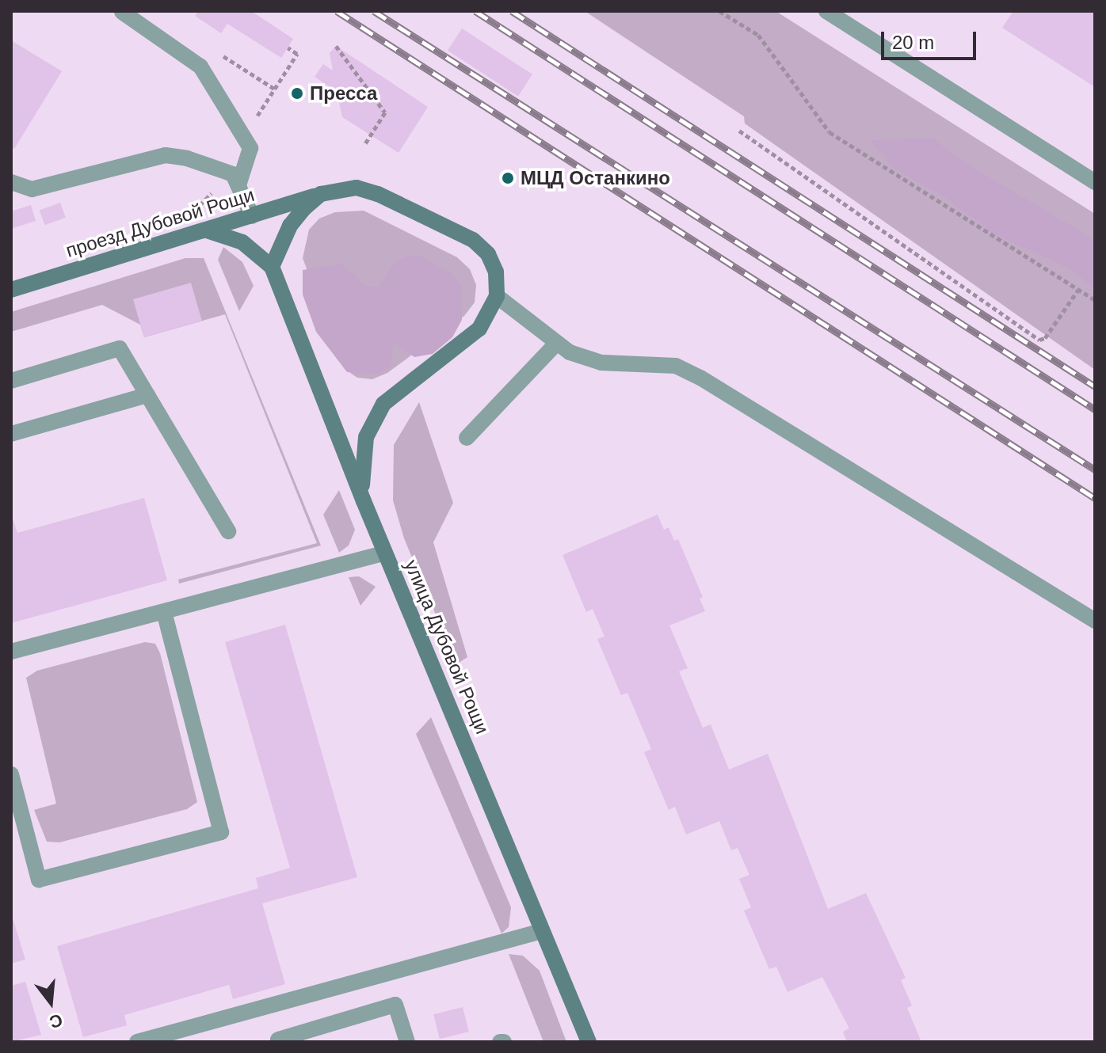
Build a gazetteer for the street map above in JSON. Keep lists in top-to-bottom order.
{
  "streets": {
    "street": ["проезд Дубовой Рощи", "улица Дубовой Рощи"]
  },
  "places": ["Пресса", "МЦД Останкино"],
  "scale_bar": "20 m",
  "north": "bottom"
}
